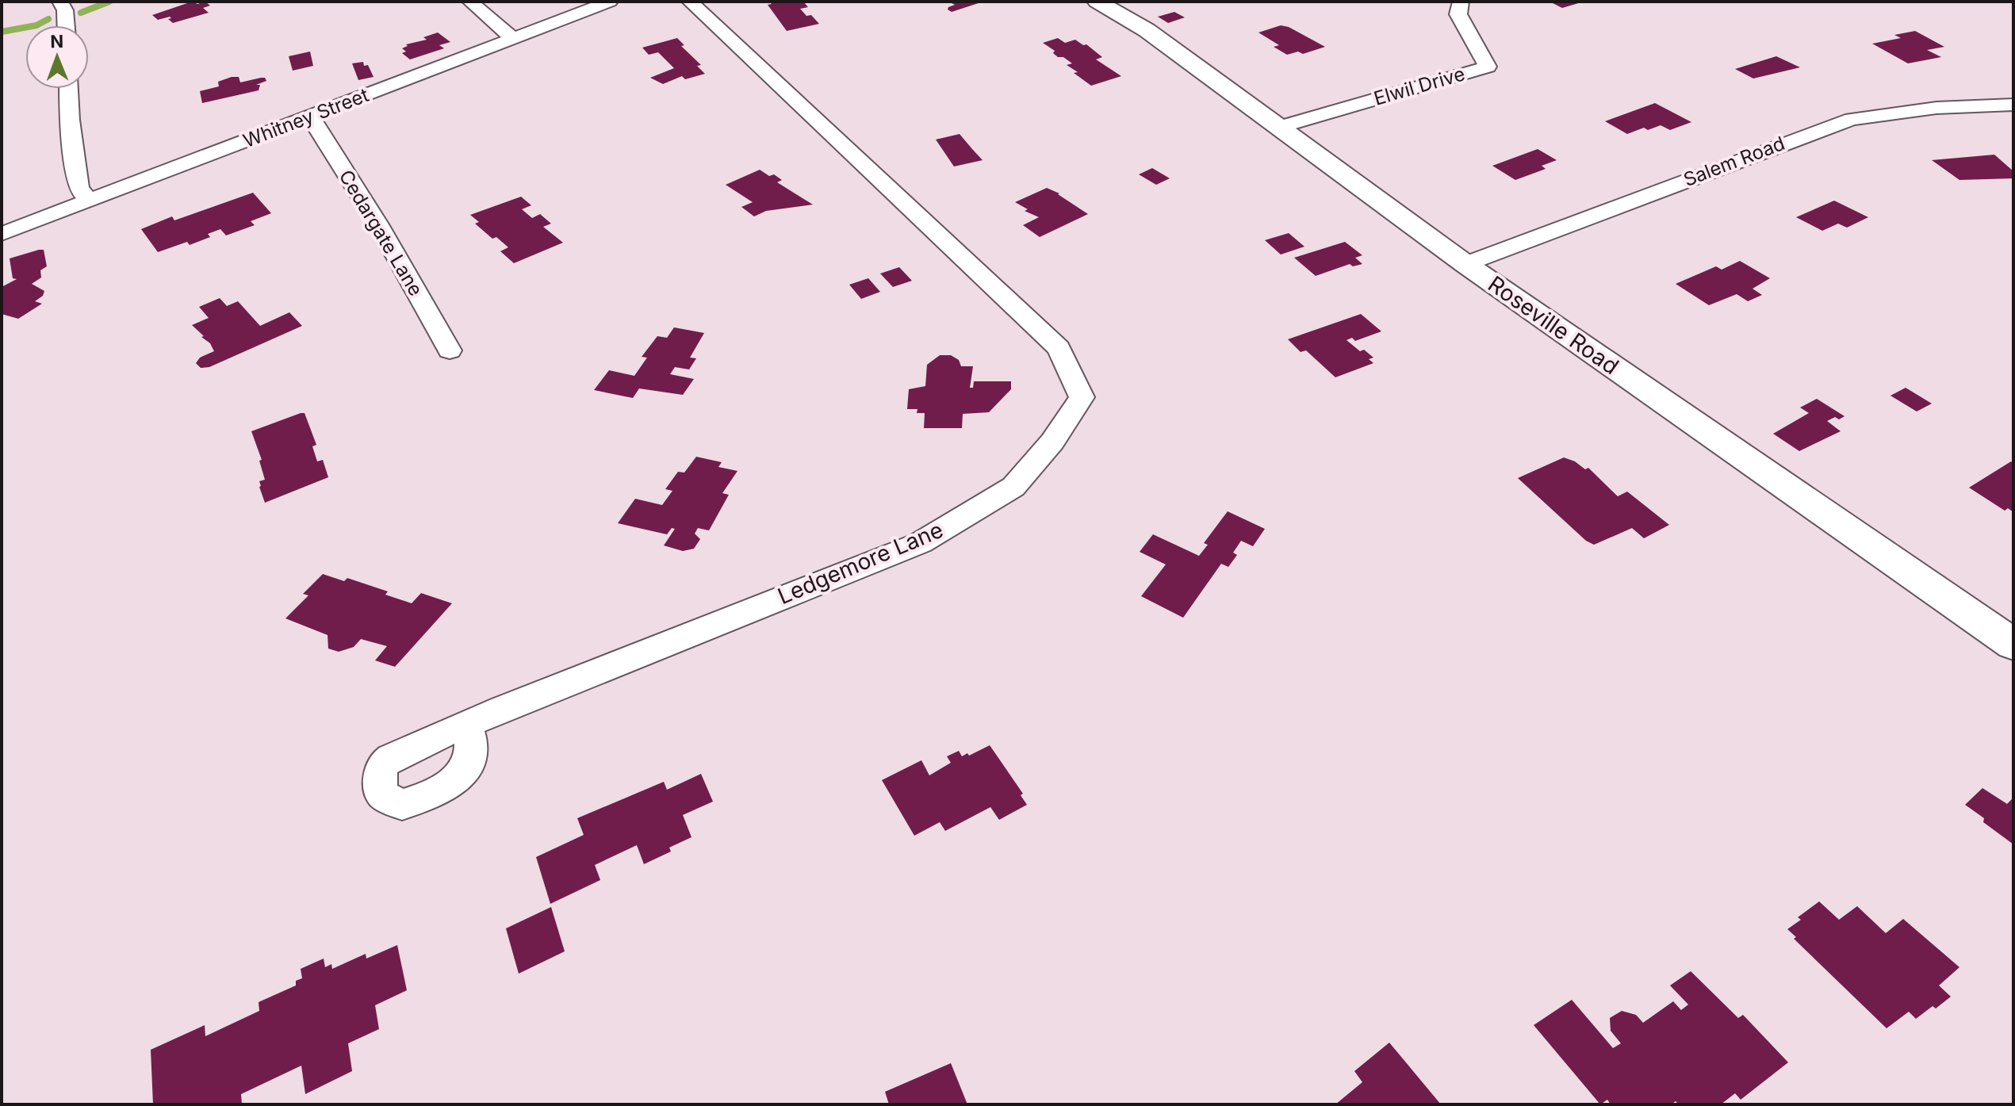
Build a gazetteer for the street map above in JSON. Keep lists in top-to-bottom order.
{
  "streets": {
    "street": [
      "Elwil Drive",
      "Whitney Street",
      "Salem Road",
      "Cedargate Lane",
      "Roseville Road",
      "Ledgemore Lane"
    ]
  },
  "crossings": [
    ["Elwil Drive", "Roseville Road"],
    ["Whitney Street", "Cedargate Lane"],
    ["Salem Road", "Roseville Road"]
  ],
  "north": "top"
}
